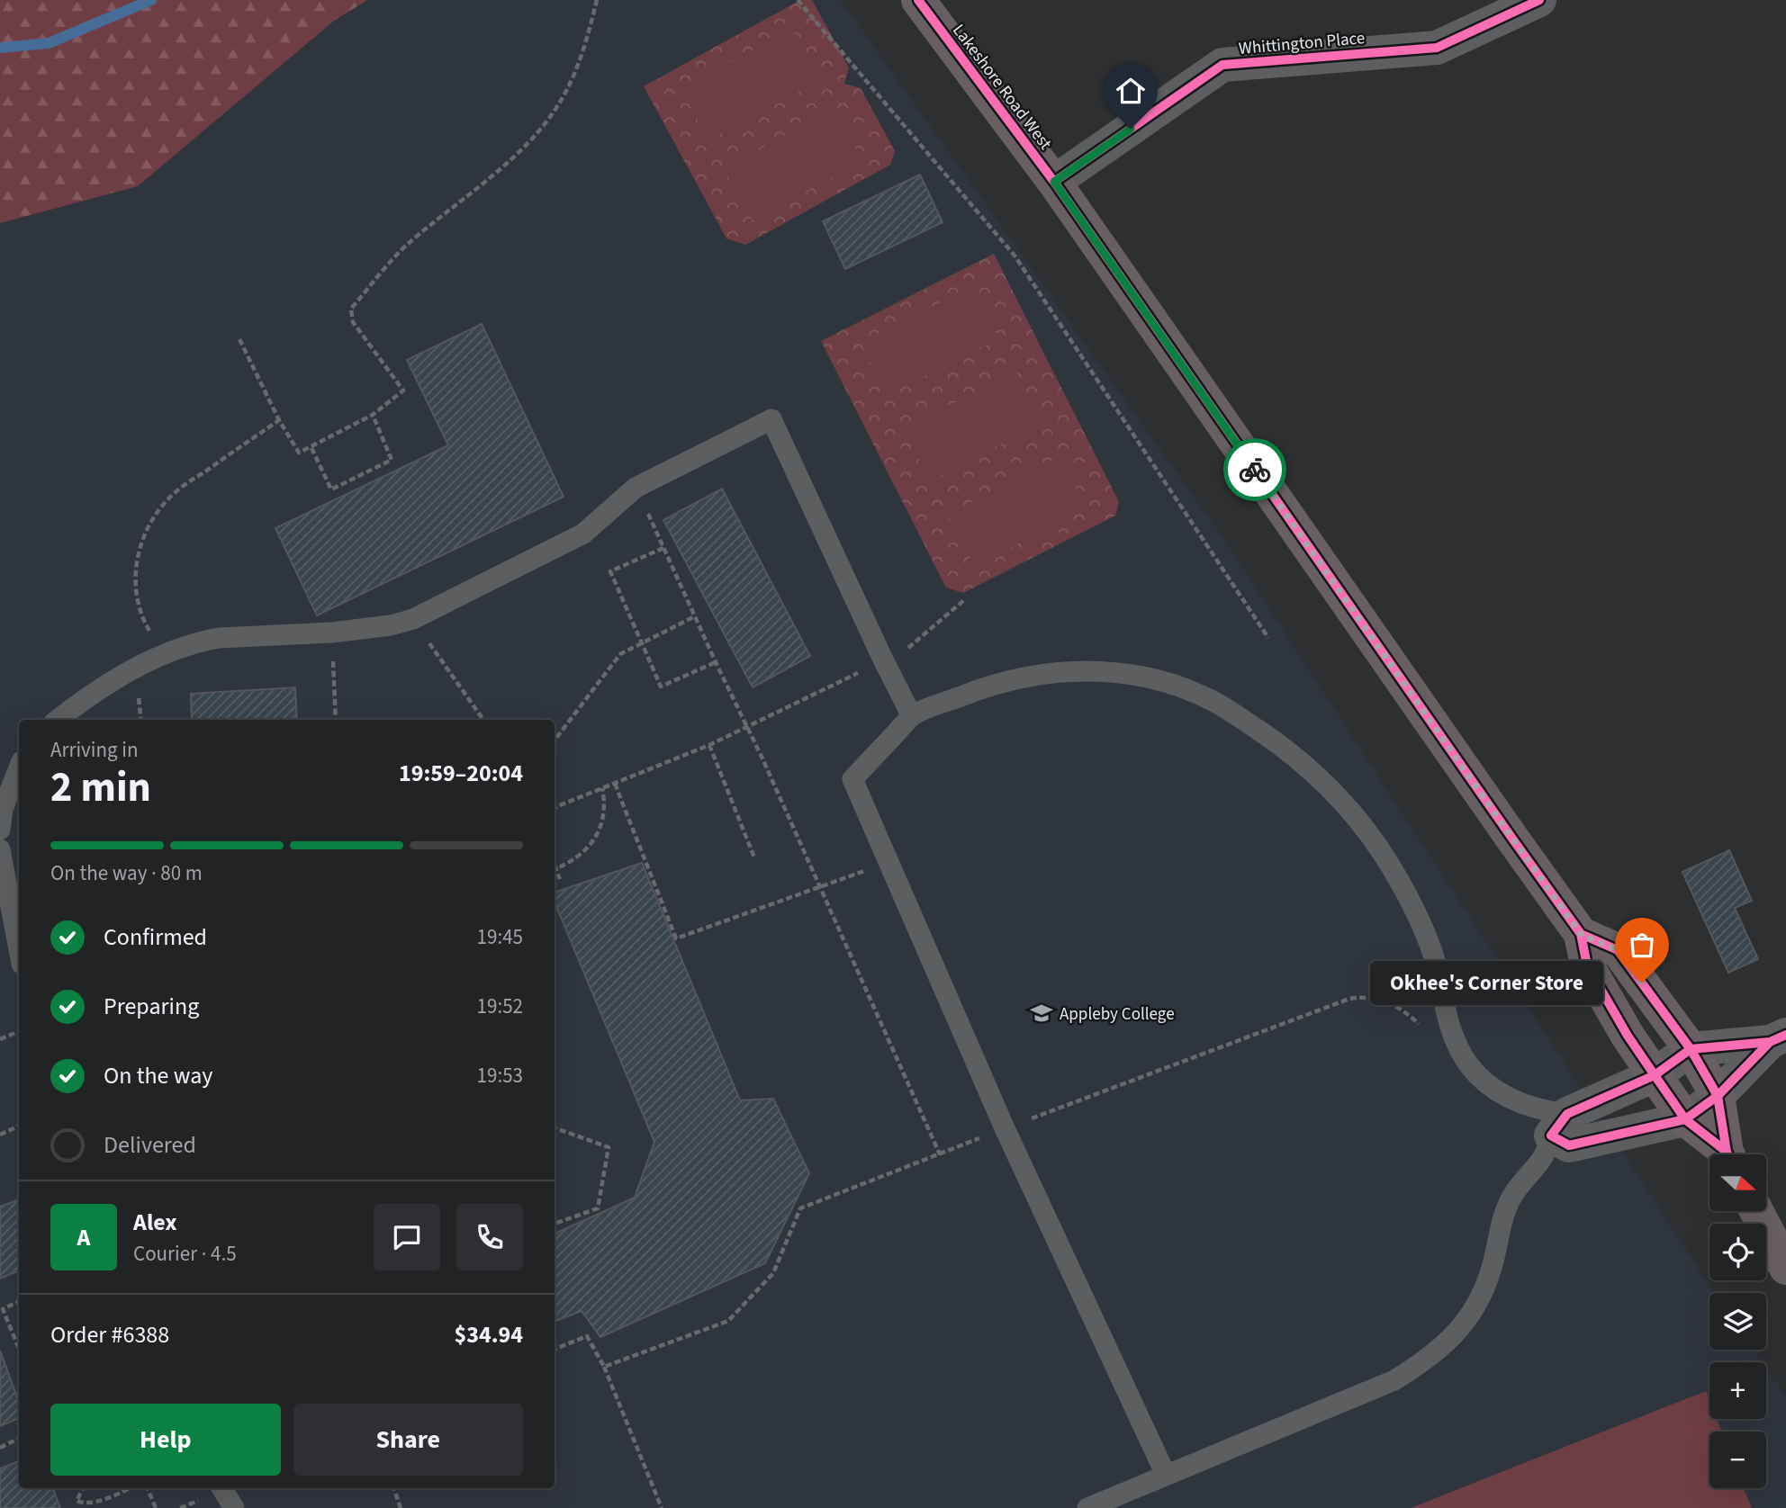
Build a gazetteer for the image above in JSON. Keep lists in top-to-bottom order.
{
  "streets": {
    "main road": ["Lakeshore Road West"],
    "street": ["Whittington Place"]
  },
  "crossings": [
    ["Whittington Place", "Lakeshore Road West"]
  ],
  "places": {
    "other": ["Okhee's Corner Store"],
    "school or university": ["Appleby College"]
  },
  "north": "right",
  "page": {
    "heading": ["2 min", "Arriving in", "19:59–20:04"],
    "panel": [
      "Alex",
      "Courier · 4.5",
      "Order #6388",
      "$34.94"
    ],
    "bar": "On the way · 80 m",
    "list": [
      ["Confirmed", "19:45"],
      ["Preparing", "19:52"],
      ["On the way", "19:53"],
      "Delivered"
    ],
    "bubble": "Okhee's Corner Store",
    "map_buttons": ["+", "−"],
    "round": "A",
    "buttons": ["Help", "Share"]
  }
}
